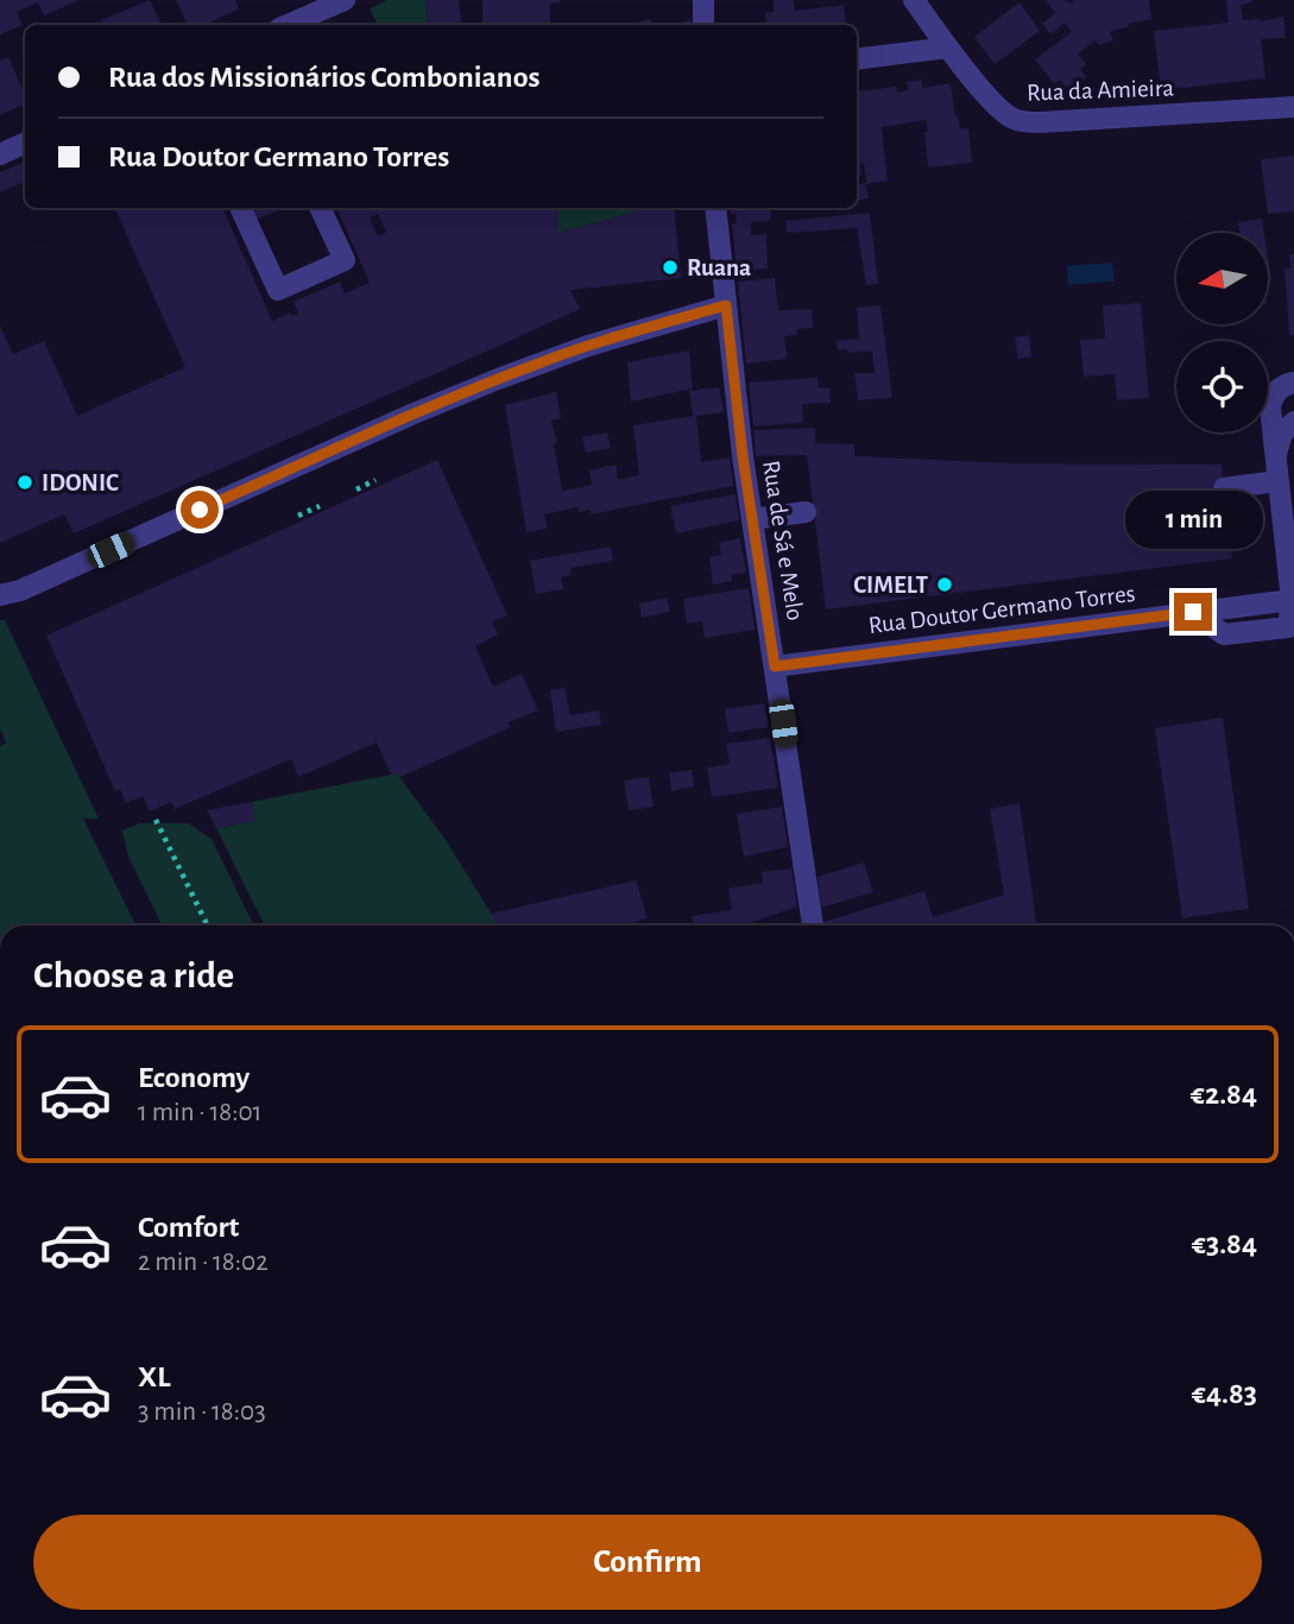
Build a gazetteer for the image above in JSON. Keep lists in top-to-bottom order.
{
  "streets": {
    "street": ["Rua da Amieira", "Rua de Sá e Melo", "Rua Doutor Germano Torres"]
  },
  "crossings": [
    ["Rua de Sá e Melo", "Rua Doutor Germano Torres"]
  ],
  "places": ["Ruana", "IDONIC", "CIMELT"],
  "north": "left",
  "page": {
    "banner": ["Rua dos Missionários Combonianos", "Rua Doutor Germano Torres"],
    "bubble": "1 min",
    "heading": "Choose a ride",
    "list": [
      {
        "name": "Economy",
        "note": "1 min · 18:01",
        "value": "€2.84"
      },
      {
        "name": "Comfort",
        "note": "2 min · 18:02",
        "value": "€3.84"
      },
      {
        "name": "XL",
        "note": "3 min · 18:03",
        "value": "€4.83"
      }
    ],
    "buttons": "Confirm"
  }
}
